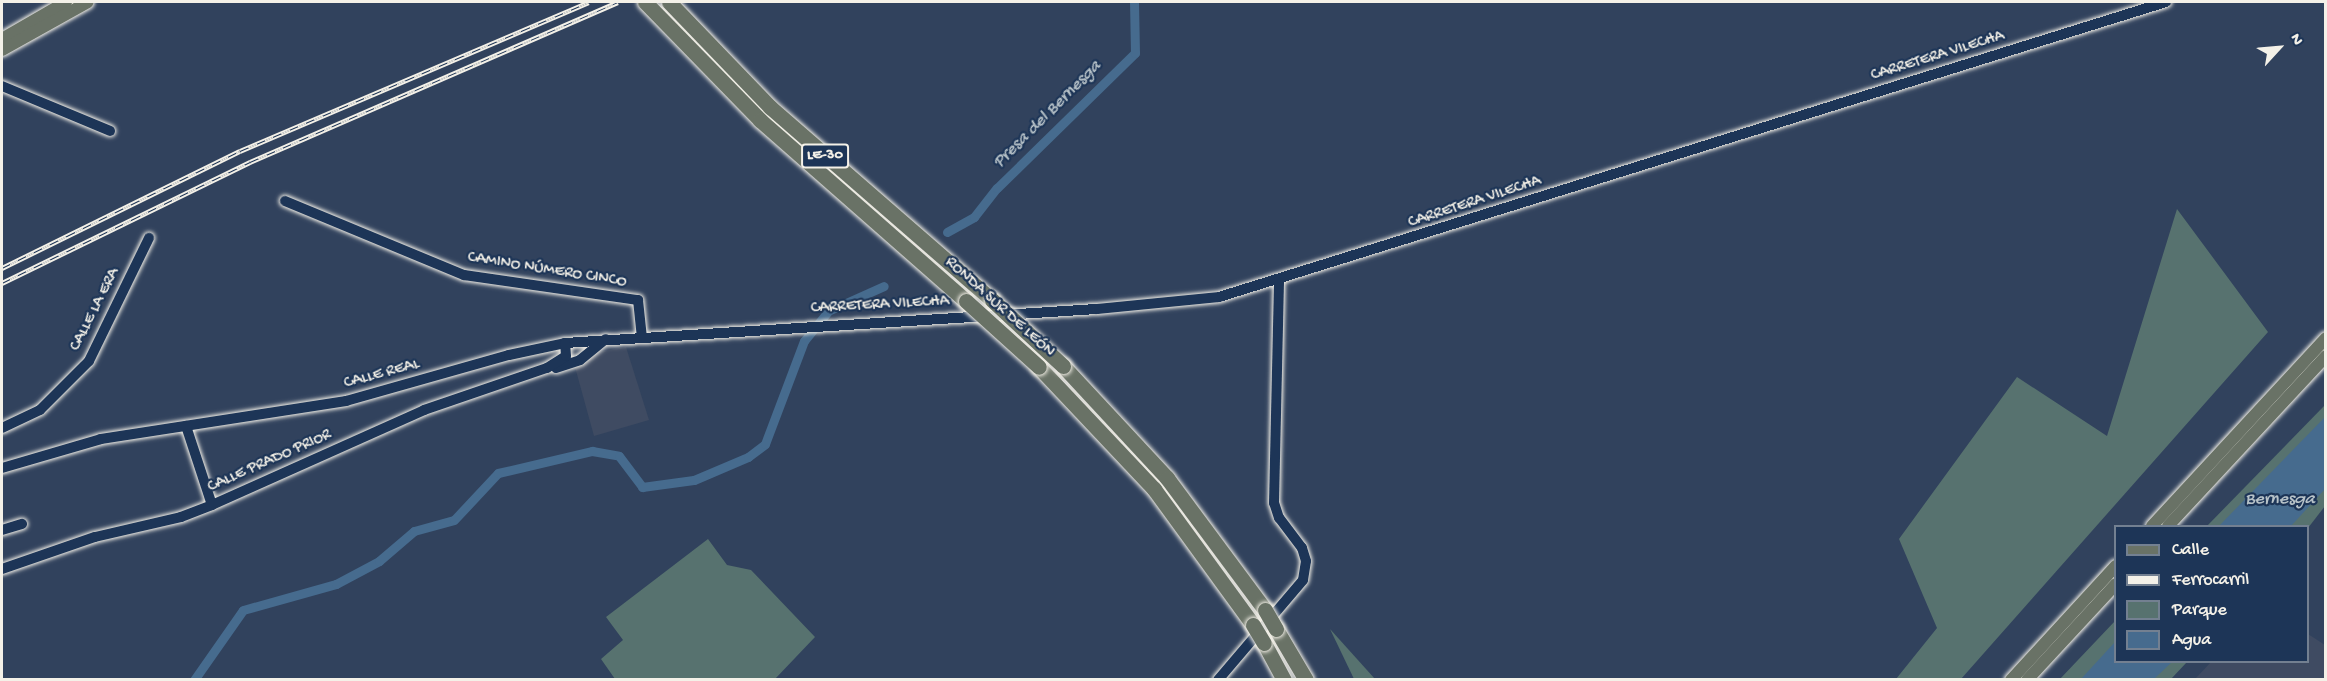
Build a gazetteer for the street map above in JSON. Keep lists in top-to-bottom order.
{
  "streets": {
    "highway": ["LE-30", "RONDA SUR DE LEÓN"],
    "street": [
      "CARRETERA VILECHA",
      "CAMINO NÚMERO CINCO",
      "CALLE LA ERA",
      "CALLE REAL",
      "CALLE PRADO PRIOR"
    ]
  },
  "crossings": [
    ["CARRETERA VILECHA", "CALLE REAL"],
    ["CAMINO NÚMERO CINCO", "CALLE REAL"],
    ["CALLE REAL", "CALLE PRADO PRIOR"]
  ],
  "water": ["Presa del Bernesga", "Bernesga"],
  "legend": [
    "Calle",
    "Ferrocarril",
    "Parque",
    "Agua"
  ],
  "north": "top right"
}
